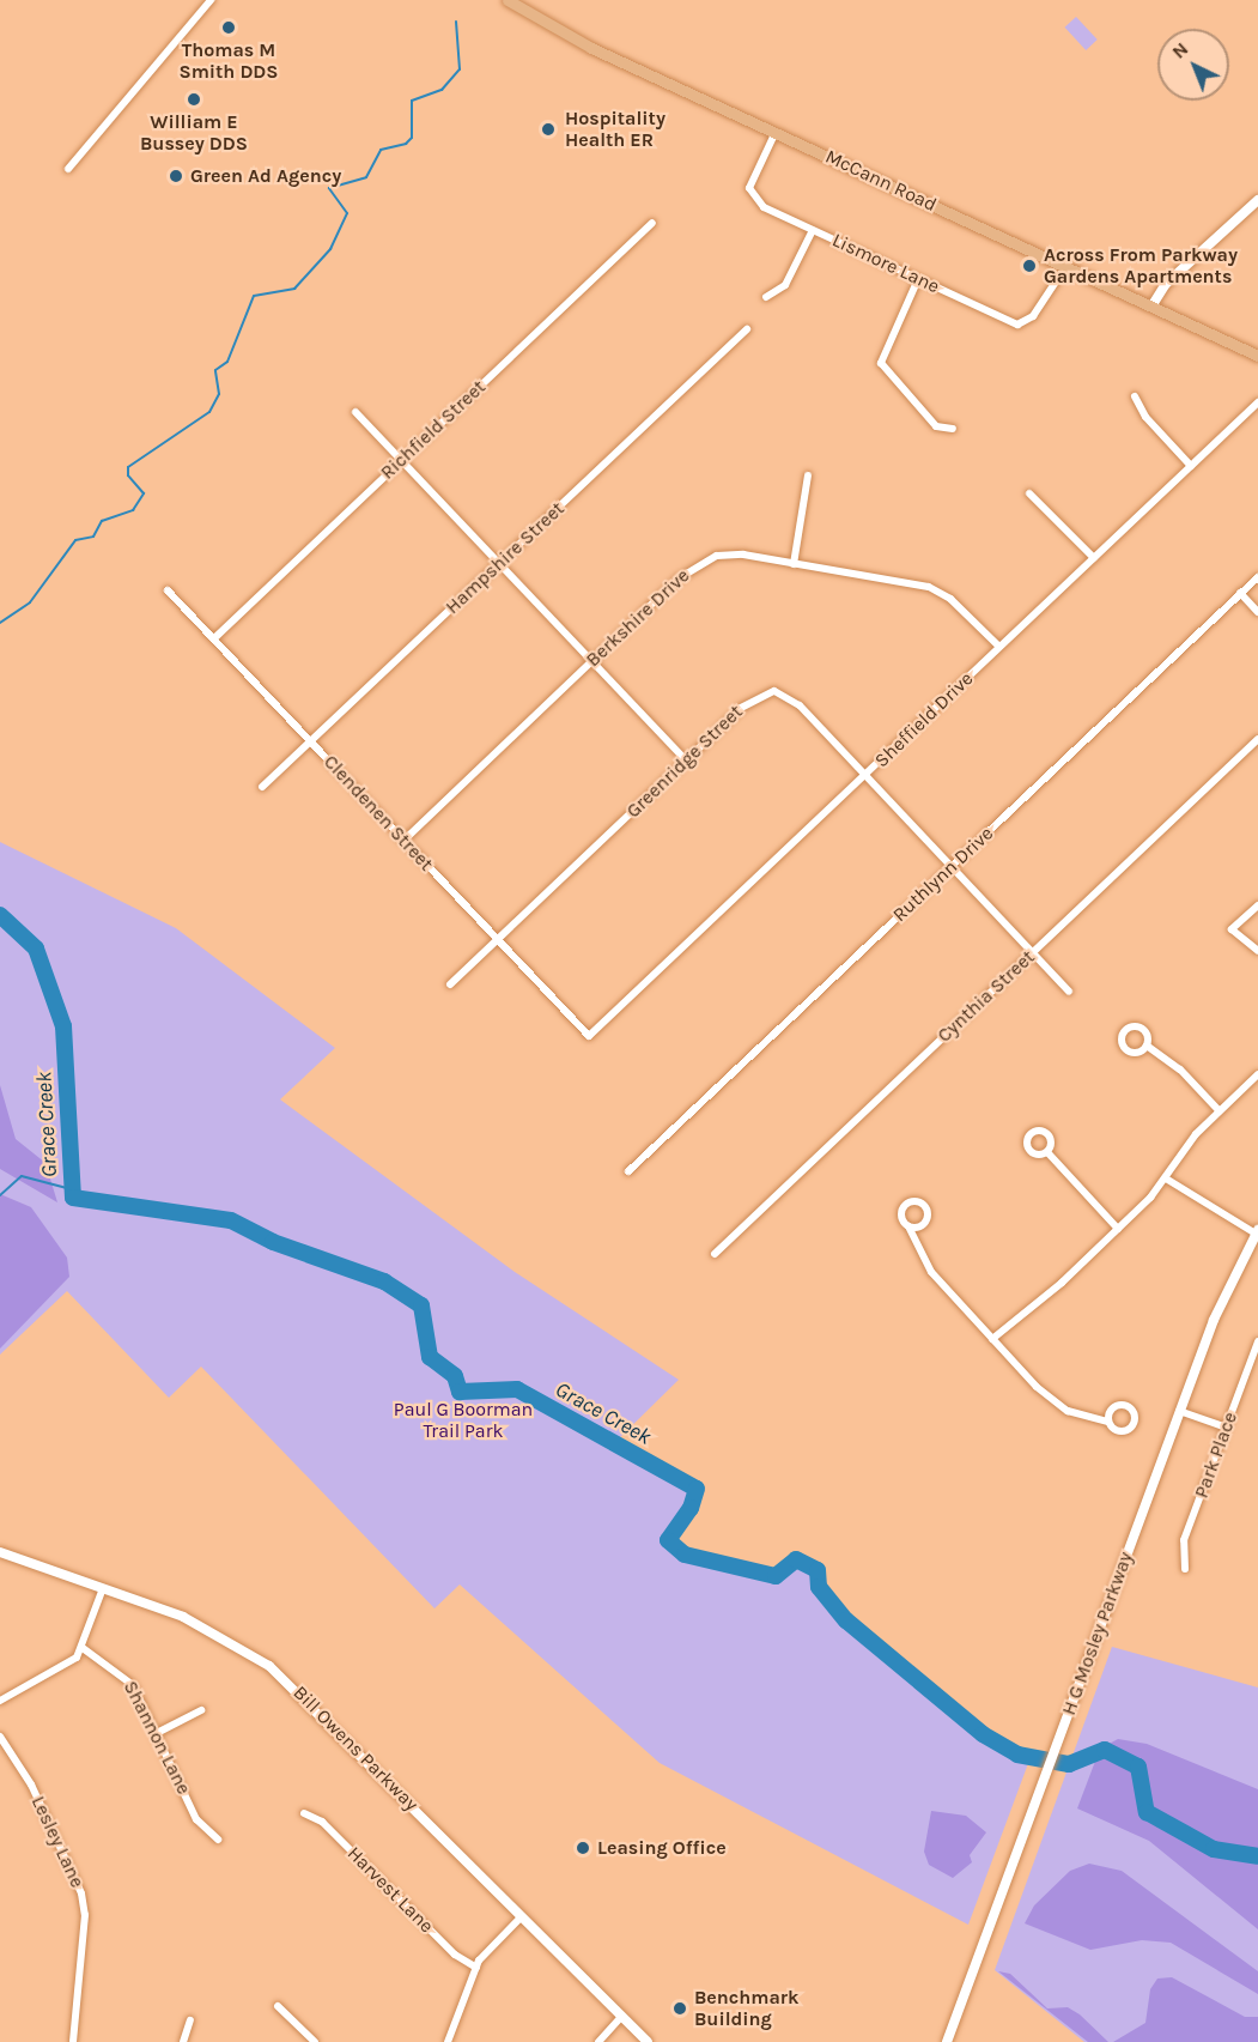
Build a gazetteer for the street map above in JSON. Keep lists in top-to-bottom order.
{
  "streets": {
    "main road": ["McCann Road", "H G Mosley Parkway", "Bill Owens Parkway"],
    "street": [
      "Lismore Lane",
      "Richfield Street",
      "Hampshire Street",
      "Berkshire Drive",
      "Sheffield Drive",
      "Greenridge Street",
      "Clendenen Street",
      "Ruthlynn Drive",
      "Cynthia Street",
      "Park Place",
      "Shannon Lane",
      "Lesley Lane",
      "Harvest Lane"
    ]
  },
  "crossings": [
    ["McCann Road", "Lismore Lane"],
    ["Richfield Street", "Clendenen Street"],
    ["Hampshire Street", "Clendenen Street"],
    ["Berkshire Drive", "Sheffield Drive"],
    ["Berkshire Drive", "Clendenen Street"],
    ["Sheffield Drive", "Greenridge Street"],
    ["Sheffield Drive", "Clendenen Street"],
    ["Greenridge Street", "Clendenen Street"],
    ["Greenridge Street", "Ruthlynn Drive"],
    ["Greenridge Street", "Cynthia Street"]
  ],
  "water": ["Grace Creek"],
  "parks": ["Paul G Boorman Trail Park"],
  "places": [
    "Thomas M Smith DDS",
    "William E Bussey DDS",
    "Hospitality Health ER",
    "Green Ad Agency",
    "Across From Parkway Gardens Apartments",
    "Leasing Office",
    "Benchmark Building"
  ],
  "north": "top left"
}
